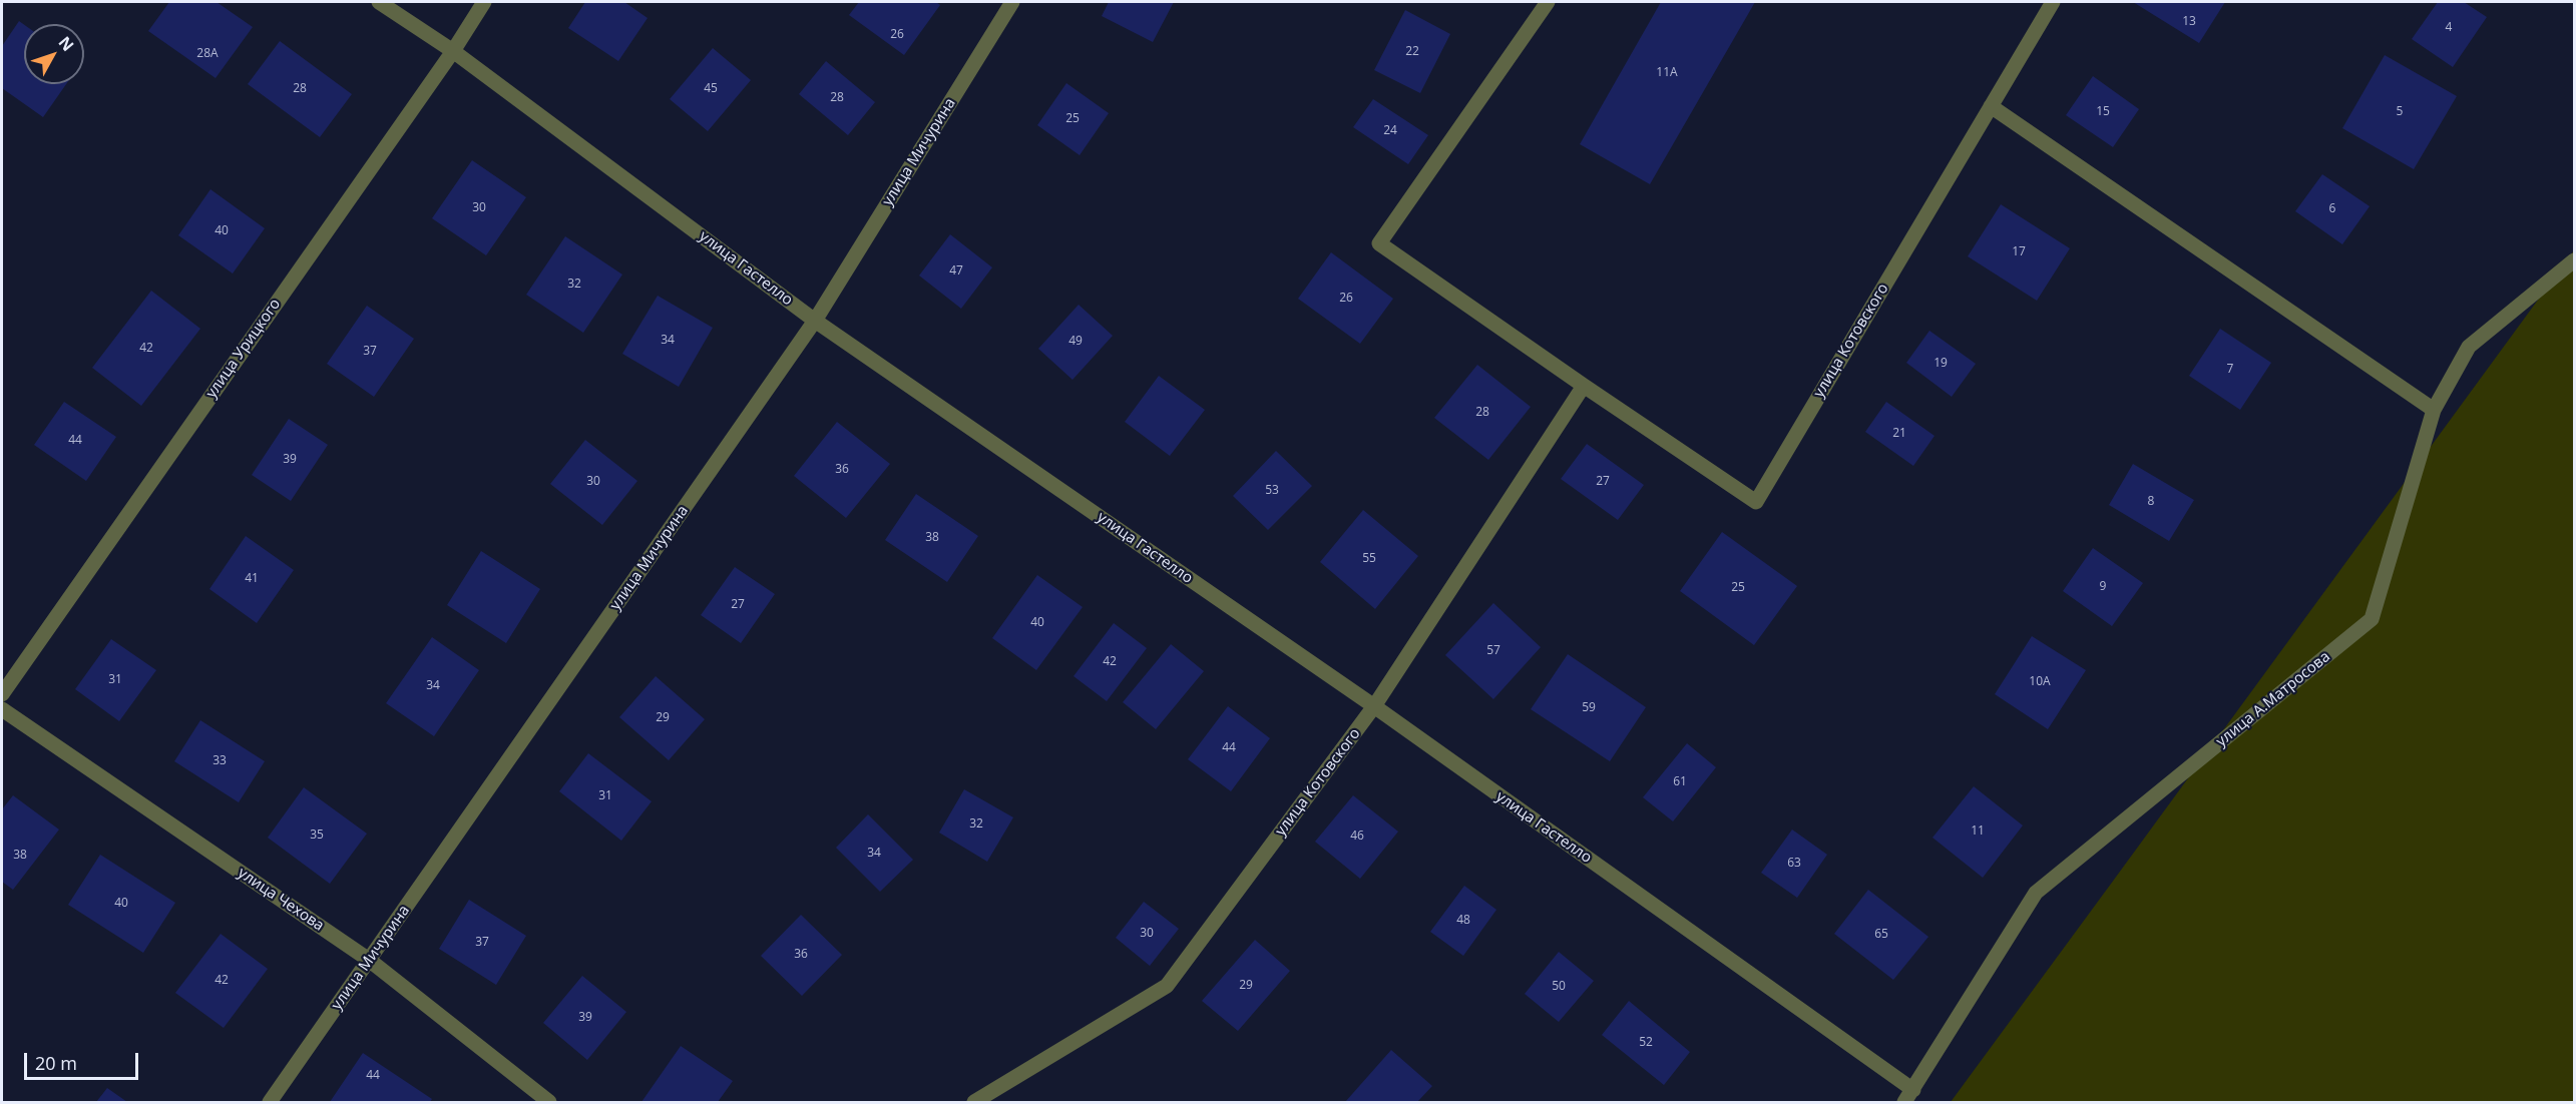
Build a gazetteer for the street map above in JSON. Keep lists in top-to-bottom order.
{
  "streets": {
    "street": [
      "улица Мичурина",
      "улица Гастелло",
      "улица Котовского",
      "улица Урицкого",
      "улица А.Матросова",
      "улица Чехова"
    ]
  },
  "crossings": [
    ["улица Мичурина", "улица Гастелло"],
    ["улица Мичурина", "улица Чехова"],
    ["улица Гастелло", "улица Котовского"],
    ["улица Гастелло", "улица Урицкого"],
    ["улица Гастелло", "улица А.Матросова"]
  ],
  "house_numbers": [
    "13",
    "4",
    "26",
    "22",
    "28А",
    "11А",
    "28",
    "45",
    "28",
    "15",
    "5",
    "25",
    "24",
    "30",
    "6",
    "40",
    "17",
    "47",
    "32",
    "26",
    "34",
    "49",
    "42",
    "37",
    "19",
    "7",
    "28",
    "21",
    "44",
    "39",
    "36",
    "30",
    "27",
    "53",
    "8",
    "38",
    "55",
    "41",
    "9",
    "25",
    "27",
    "40",
    "57",
    "42",
    "31",
    "10А",
    "34",
    "59",
    "29",
    "44",
    "33",
    "61",
    "31",
    "32",
    "11",
    "35",
    "46",
    "34",
    "38",
    "63",
    "40",
    "48",
    "30",
    "65",
    "37",
    "36",
    "42",
    "29",
    "50",
    "39",
    "52",
    "44"
  ],
  "scale_bar": "20 m",
  "north": "top right"
}
